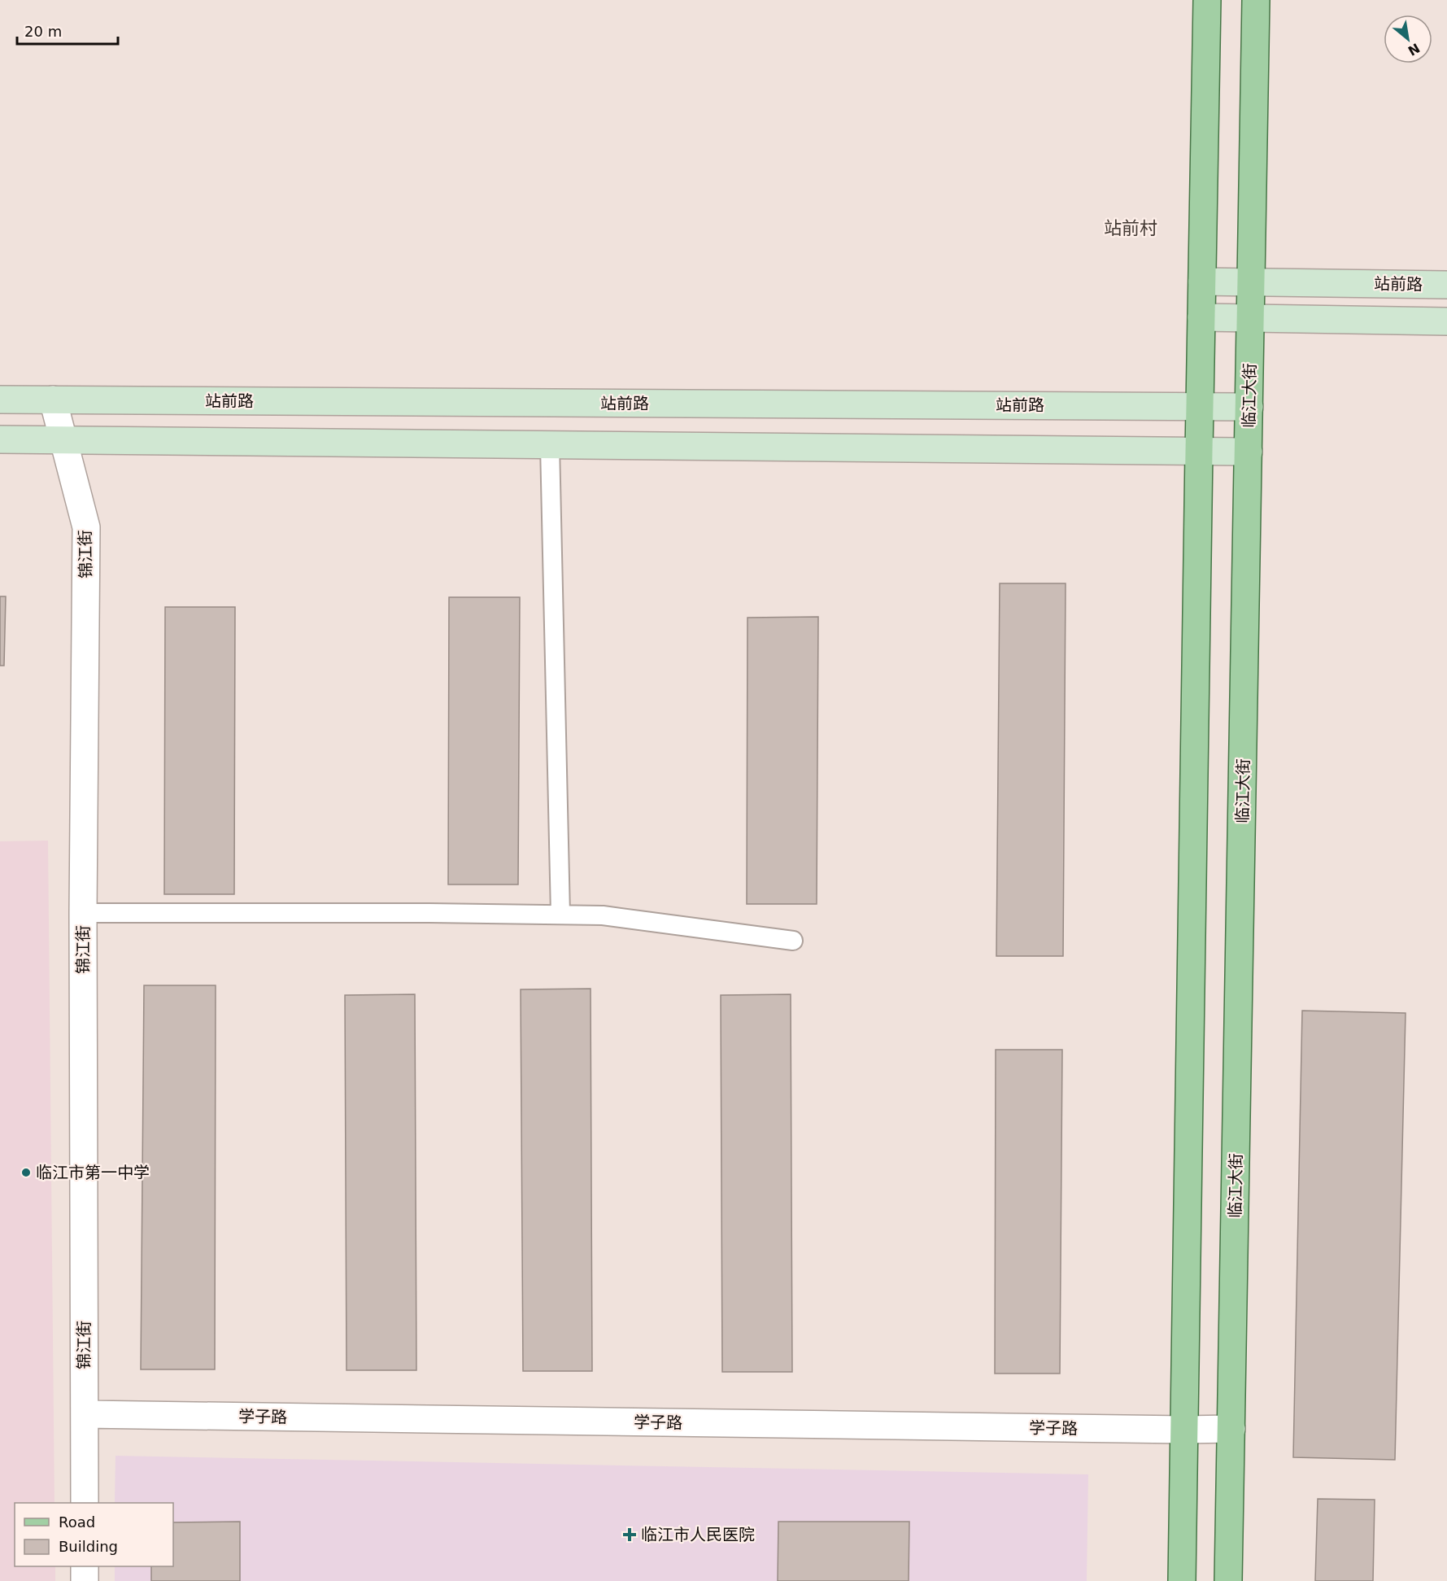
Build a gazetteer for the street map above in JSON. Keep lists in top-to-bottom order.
{
  "streets": {
    "main road": ["站前路", "临江大街"],
    "street": ["锦江街", "学子路"]
  },
  "crossings": [
    ["站前路", "临江大街"],
    ["站前路", "锦江街"],
    ["临江大街", "学子路"],
    ["锦江街", "学子路"]
  ],
  "districts": ["站前村"],
  "places": {
    "other": ["临江市第一中学"],
    "health": ["临江市人民医院"]
  },
  "legend": ["Road", "Building"],
  "scale_bar": "20 m",
  "north": "bottom right"
}
